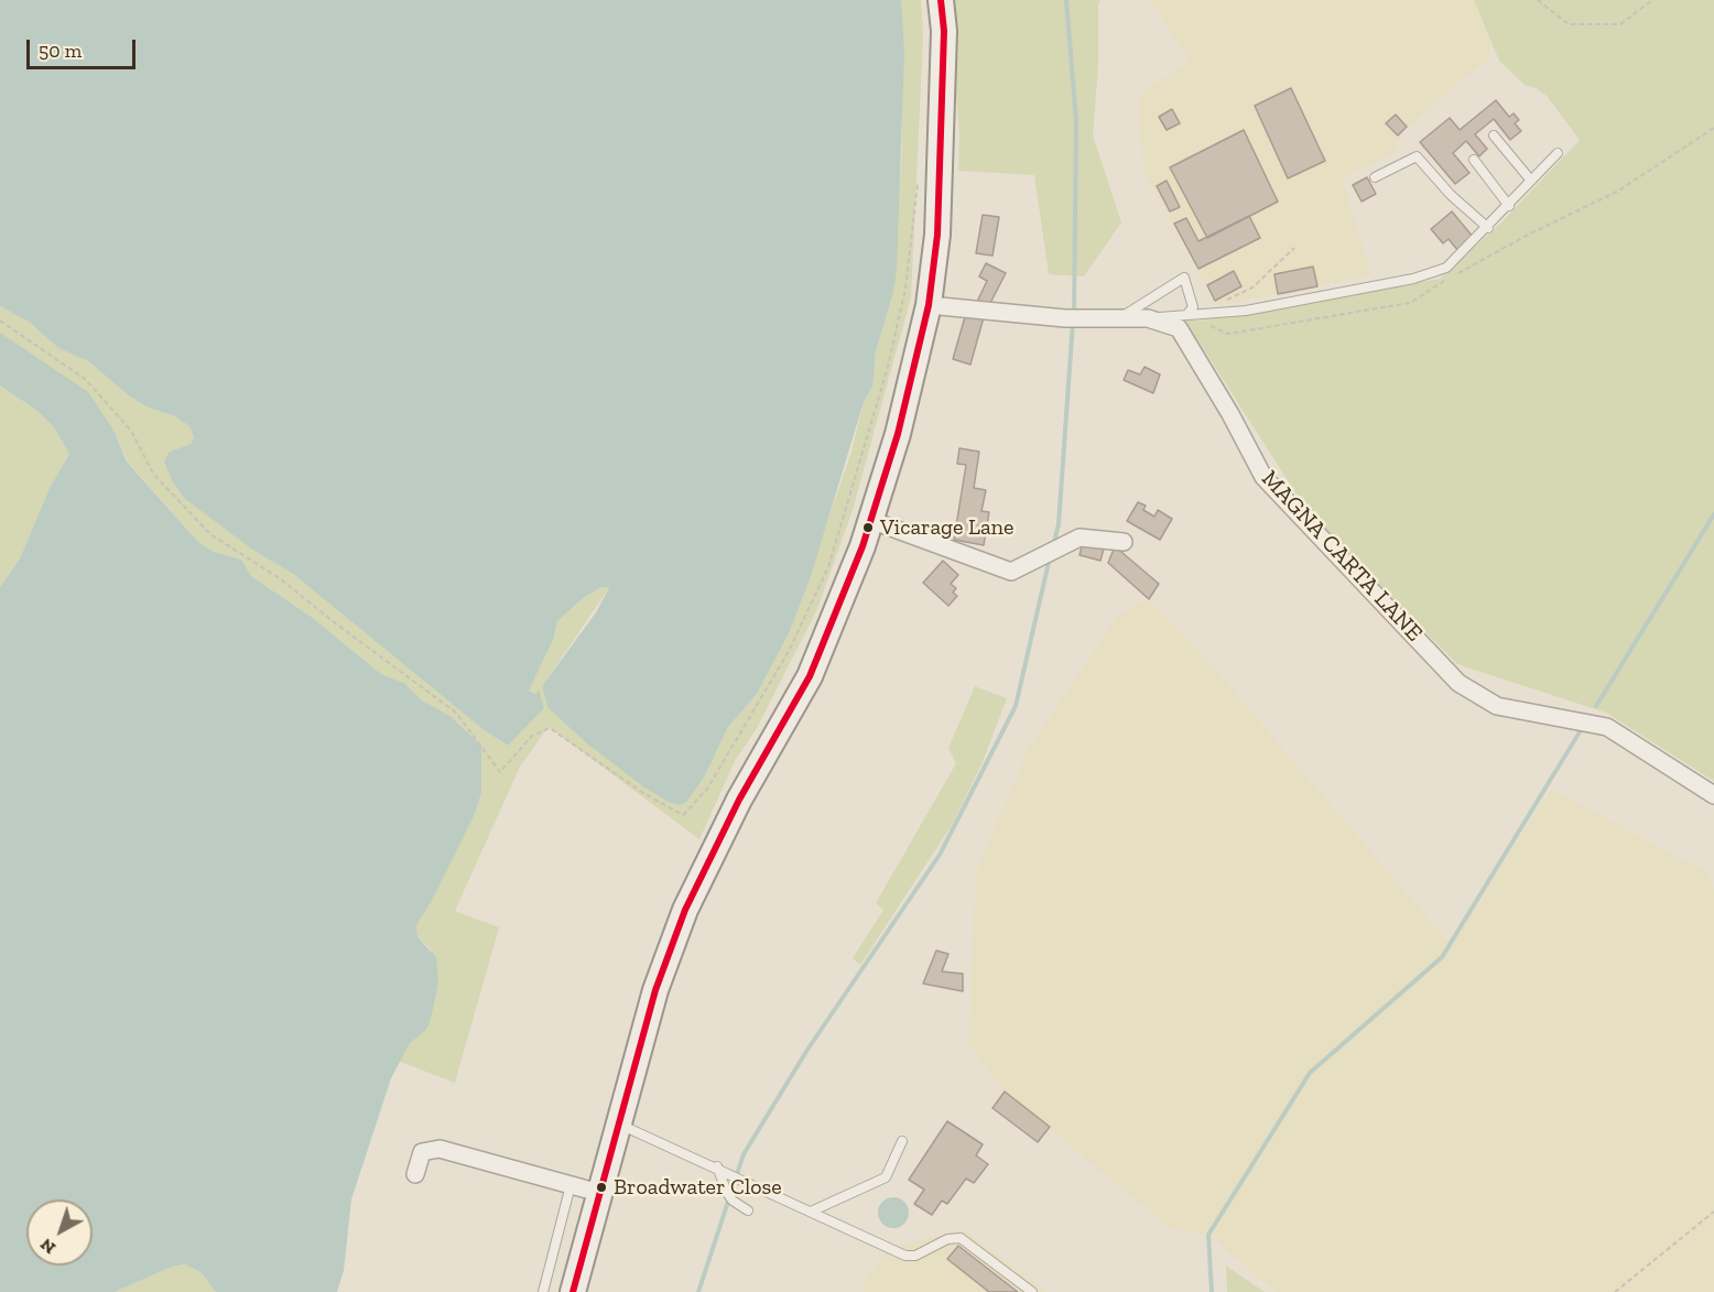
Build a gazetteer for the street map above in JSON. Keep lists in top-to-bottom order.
{
  "streets": {
    "street": ["MAGNA CARTA LANE"]
  },
  "places": ["Vicarage Lane", "Broadwater Close"],
  "scale_bar": "50 m",
  "north": "bottom left"
}
